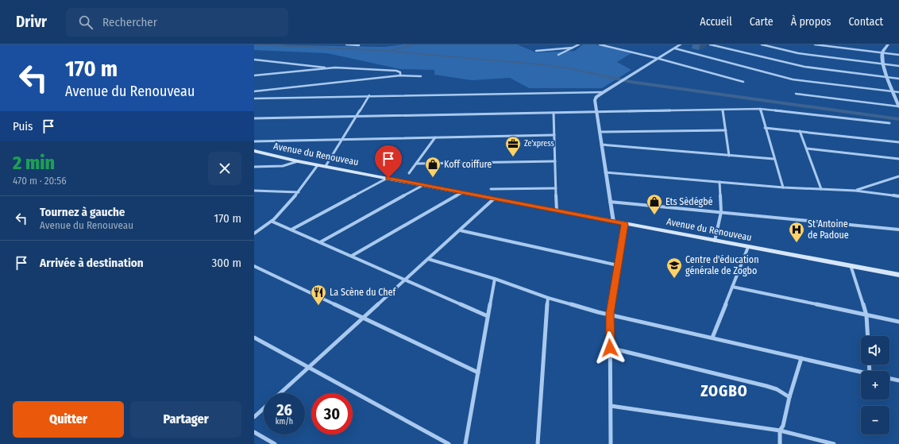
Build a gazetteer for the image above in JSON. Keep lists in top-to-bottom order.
{
  "streets": {
    "main road": ["Avenue du Renouveau"]
  },
  "districts": ["ZOGBO"],
  "places": {
    "office": ["Ze'xpress"],
    "shop": ["Koff coiffure", "Ets Sèdégbé"],
    "hospital": ["St Antoine de Padoue"],
    "school or university": ["Centre d'éducation générale de Zogbo"],
    "restaurant": ["La Scène du Chef"]
  },
  "page": {
    "header": "Drivr",
    "search": "Rechercher",
    "nav": [
      "Accueil",
      "Carte",
      "À propos",
      "Contact"
    ],
    "turn": ["170 m", "Avenue du Renouveau"],
    "then": "Puis",
    "heading": ["2 min", "470 m · 20:56"],
    "list": [
      {
        "name": "Tournez à gauche",
        "note": "Avenue du Renouveau",
        "value": "170 m"
      },
      {
        "name": "Arrivée à destination",
        "value": "300 m"
      }
    ],
    "map_buttons": ["+", "−"],
    "speed": "26 km/h",
    "limit": "30",
    "buttons": ["Quitter", "Partager"]
  }
}
